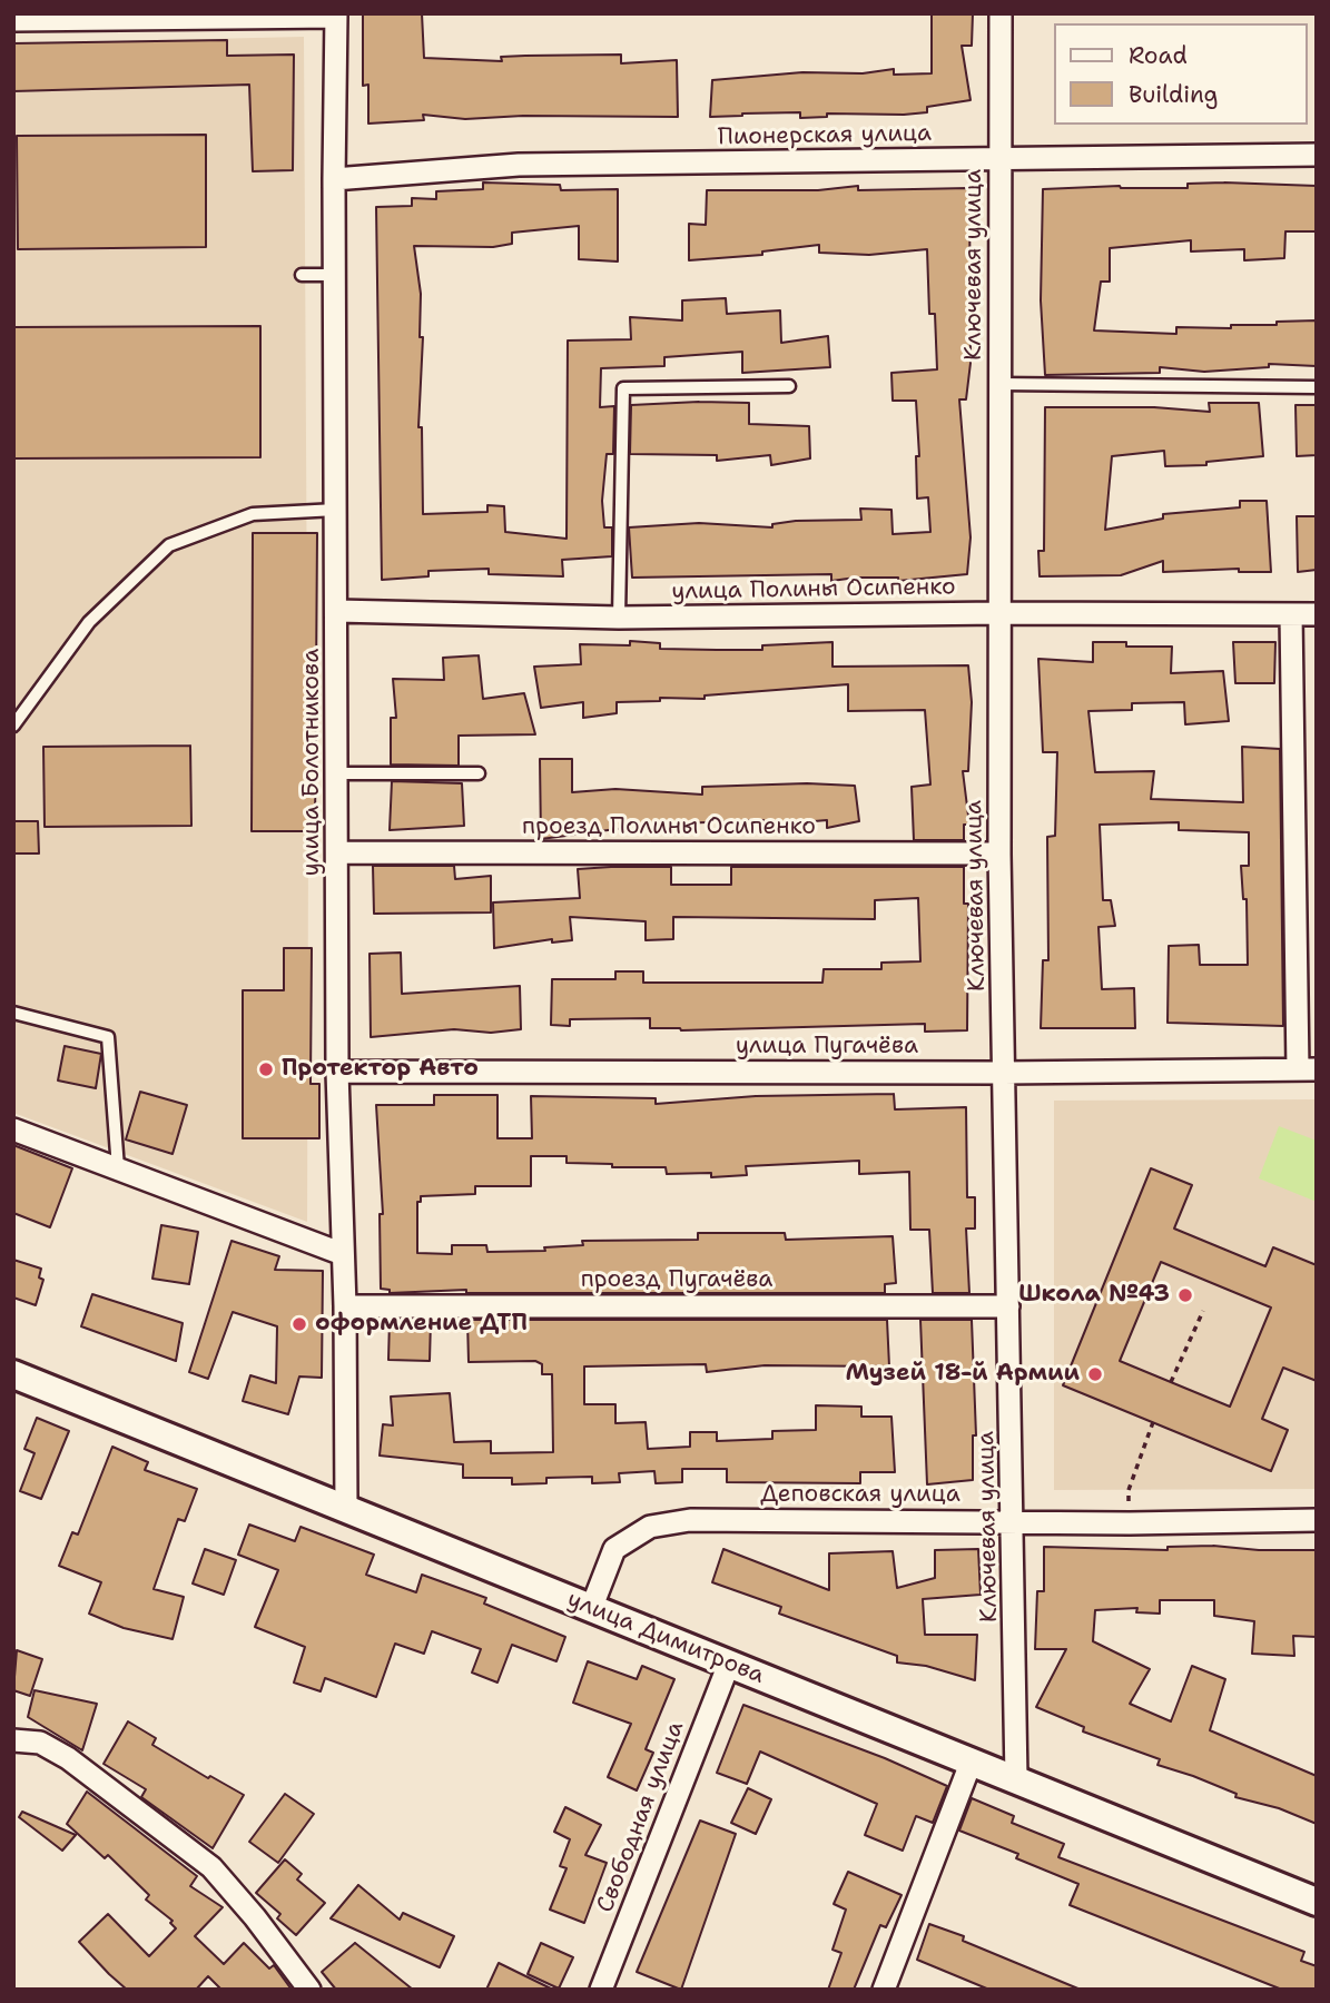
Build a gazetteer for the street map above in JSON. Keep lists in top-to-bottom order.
{
  "streets": {
    "street": [
      "Пионерская улица",
      "Ключевая улица",
      "улица Полины Осипенко",
      "улица Болотникова",
      "проезд Полины Осипенко",
      "улица Пугачёва",
      "проезд Пугачёва",
      "Деповская улица",
      "улица Димитрова",
      "Свободная улица"
    ]
  },
  "crossings": [
    ["Пионерская улица", "Ключевая улица"],
    ["Пионерская улица", "улица Болотникова"],
    ["Ключевая улица", "улица Полины Осипенко"],
    ["Ключевая улица", "проезд Полины Осипенко"],
    ["Ключевая улица", "улица Пугачёва"],
    ["Ключевая улица", "проезд Пугачёва"],
    ["Ключевая улица", "Деповская улица"],
    ["Ключевая улица", "улица Димитрова"],
    ["улица Полины Осипенко", "улица Болотникова"],
    ["улица Болотникова", "проезд Полины Осипенко"],
    ["улица Болотникова", "улица Пугачёва"],
    ["улица Болотникова", "проезд Пугачёва"],
    ["улица Болотникова", "улица Димитрова"],
    ["Деповская улица", "улица Димитрова"],
    ["улица Димитрова", "Свободная улица"]
  ],
  "places": [
    "Протектор Авто",
    "Школа №43",
    "оформление ДТП",
    "Музей 18-й Армии"
  ],
  "legend": ["Road", "Building"]
}
